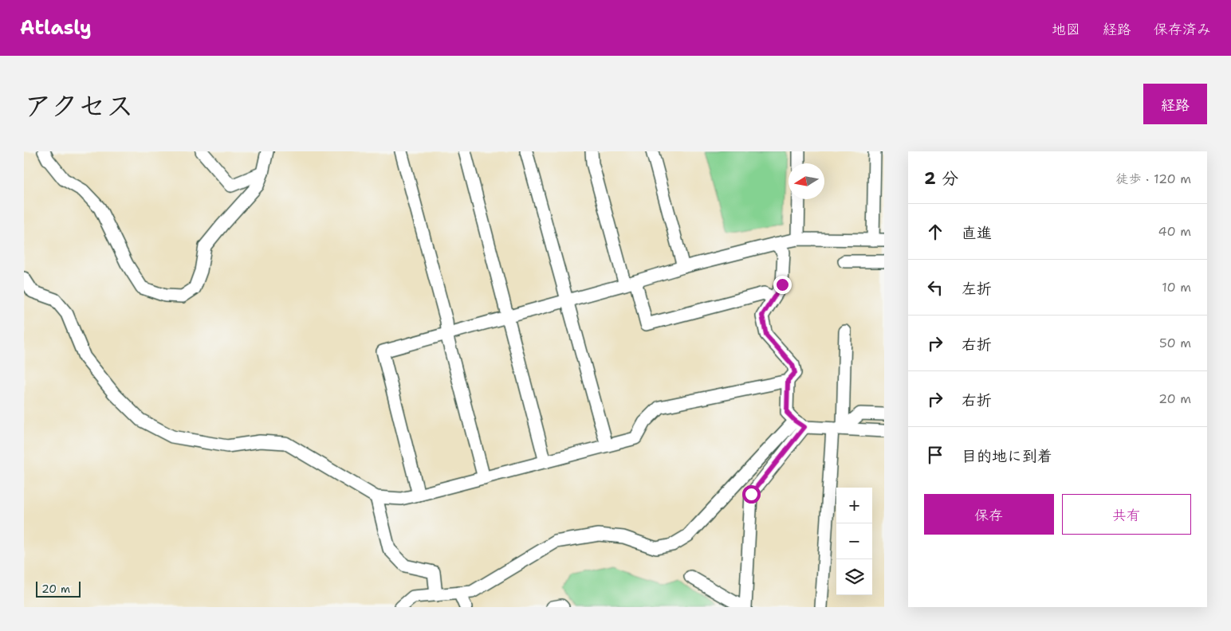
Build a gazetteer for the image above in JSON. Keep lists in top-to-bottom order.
{
  "scale_bar": "20 m",
  "north": "left",
  "page": {
    "header": "Atlasly",
    "nav": ["地図", "経路", "保存済み"],
    "title": "アクセス",
    "buttons": [
      "経路",
      ["保存", "共有"]
    ],
    "heading": ["2 分", "徒歩 · 120 m"],
    "list": [
      ["直進", "40 m"],
      ["左折", "10 m"],
      ["右折", "50 m"],
      ["右折", "20 m"],
      "目的地に到着"
    ],
    "map_buttons": ["+", "−"],
    "scale": "20 m"
  }
}
